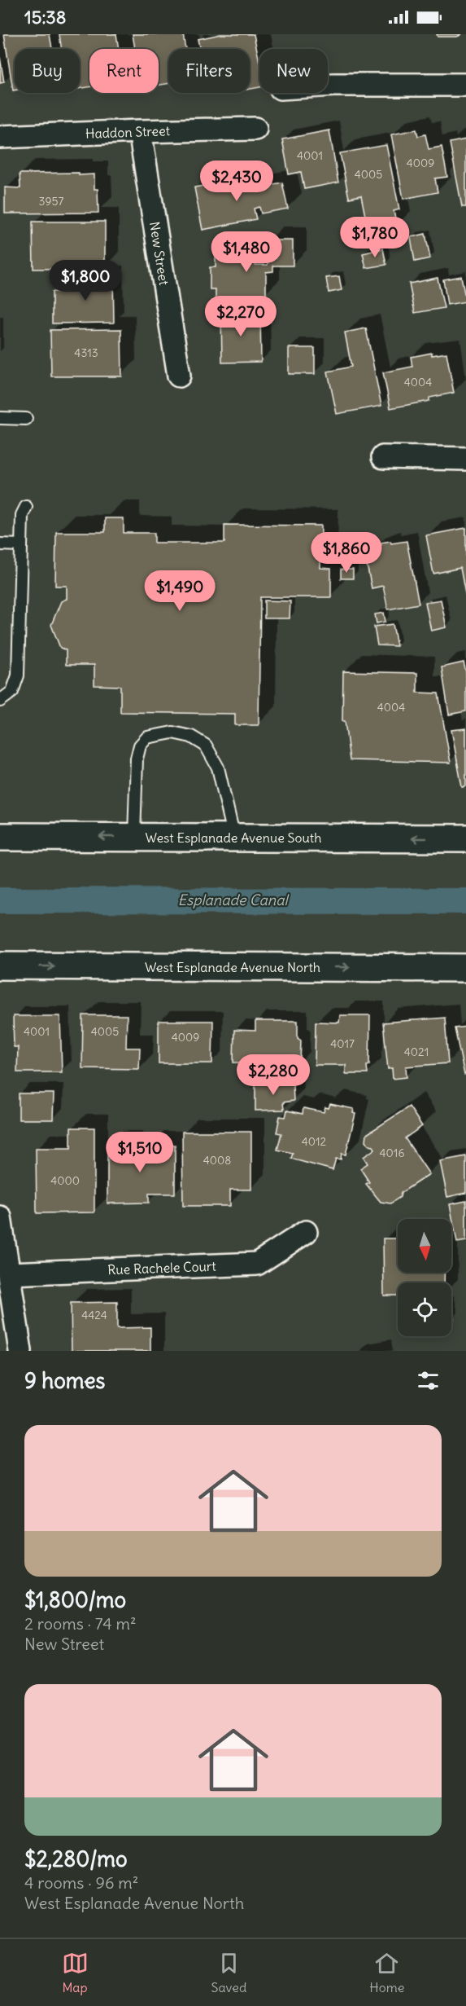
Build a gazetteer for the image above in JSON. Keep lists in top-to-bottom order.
{
  "streets": {
    "main road": ["West Esplanade Avenue South", "West Esplanade Avenue North"],
    "street": ["Haddon Street", "New Street", "Rue Rachele Court"]
  },
  "crossings": [
    ["Haddon Street", "New Street"]
  ],
  "one_way": ["West Esplanade Avenue South", "West Esplanade Avenue North"],
  "water": ["Esplanade Canal"],
  "house_numbers": [
    "4001",
    "4009",
    "4005",
    "3957",
    "4313",
    "4004",
    "4004",
    "4001",
    "4005",
    "4009",
    "4017",
    "4021",
    "4012",
    "4016",
    "4008",
    "4000",
    "4424"
  ],
  "north": "bottom",
  "page": {
    "status": "15:38",
    "chip": [
      "Buy",
      "Rent",
      "Filters",
      "New"
    ],
    "price": [
      "$2,430",
      "$1,780",
      "$1,480",
      "$1,800",
      "$2,270",
      "$1,860",
      "$1,490",
      "$2,280",
      "$1,510"
    ],
    "heading": "9 homes",
    "list": [
      {
        "name": "$1,800/mo",
        "note": "2 rooms · 74 m² · New Street"
      },
      {
        "name": "$2,280/mo",
        "note": "4 rooms · 96 m² · West Esplanade Avenue North"
      }
    ],
    "tabs": ["Map", "Saved", "Home"]
  }
}
